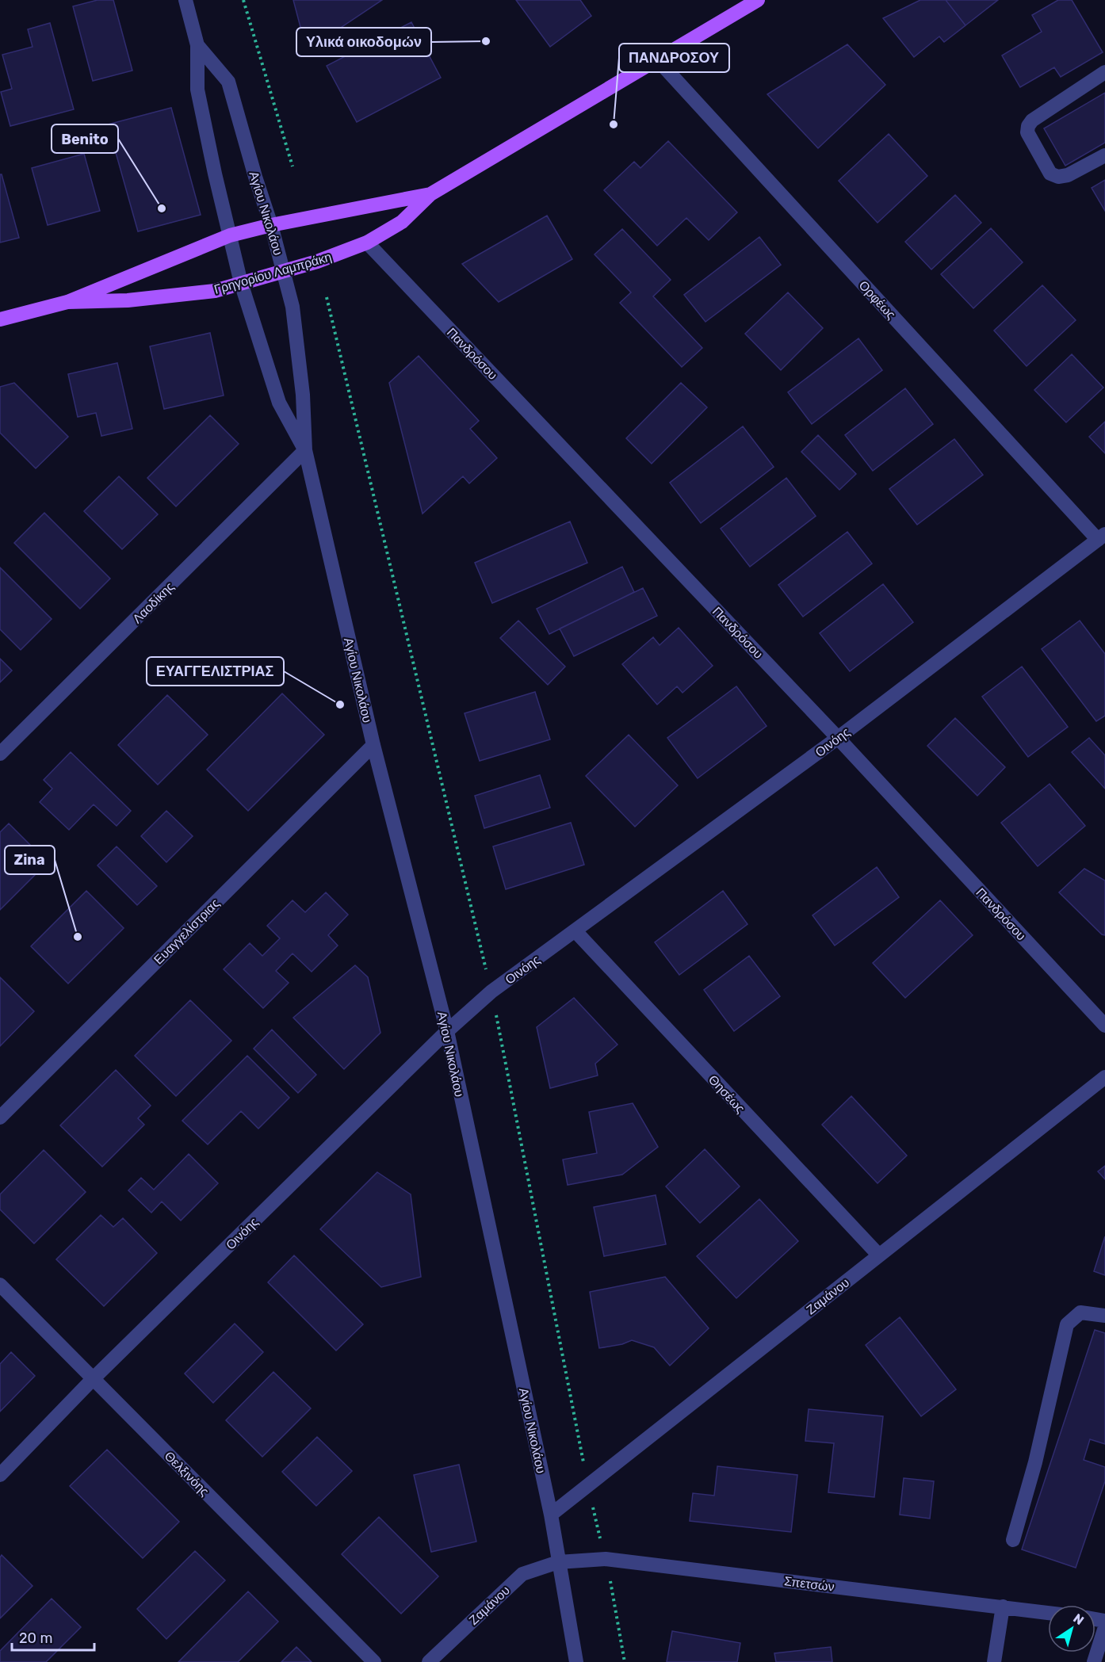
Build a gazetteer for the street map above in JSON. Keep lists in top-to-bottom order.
{
  "streets": {
    "main road": ["Γρηγορίου Λαμπράκη"],
    "street": [
      "Αγίου Νικολάου",
      "Ορφέως",
      "Πανδρόσου",
      "Λαοδίκης",
      "Οινόης",
      "Ευαγγελίστριας",
      "Θησέως",
      "Ζαμάνου",
      "Θελξινόης",
      "Σπετσών"
    ]
  },
  "crossings": [
    ["Αγίου Νικολάου", "Γρηγορίου Λαμπράκη"],
    ["Αγίου Νικολάου", "Λαοδίκης"],
    ["Αγίου Νικολάου", "Οινόης"],
    ["Αγίου Νικολάου", "Ευαγγελίστριας"],
    ["Αγίου Νικολάου", "Ζαμάνου"],
    ["Αγίου Νικολάου", "Σπετσών"],
    ["Γρηγορίου Λαμπράκη", "Ορφέως"],
    ["Γρηγορίου Λαμπράκη", "Πανδρόσου"],
    ["Ορφέως", "Οινόης"],
    ["Πανδρόσου", "Οινόης"],
    ["Οινόης", "Θησέως"],
    ["Οινόης", "Θελξινόης"],
    ["Θησέως", "Ζαμάνου"],
    ["Ζαμάνου", "Σπετσών"]
  ],
  "places": [
    "Υλικά οικοδομών",
    "ΠΑΝΔΡΟΣΟΥ",
    "Benito",
    "ΕΥΑΓΓΕΛΙΣΤΡΙΑΣ",
    "Zina"
  ],
  "scale_bar": "20 m",
  "north": "top right"
}
